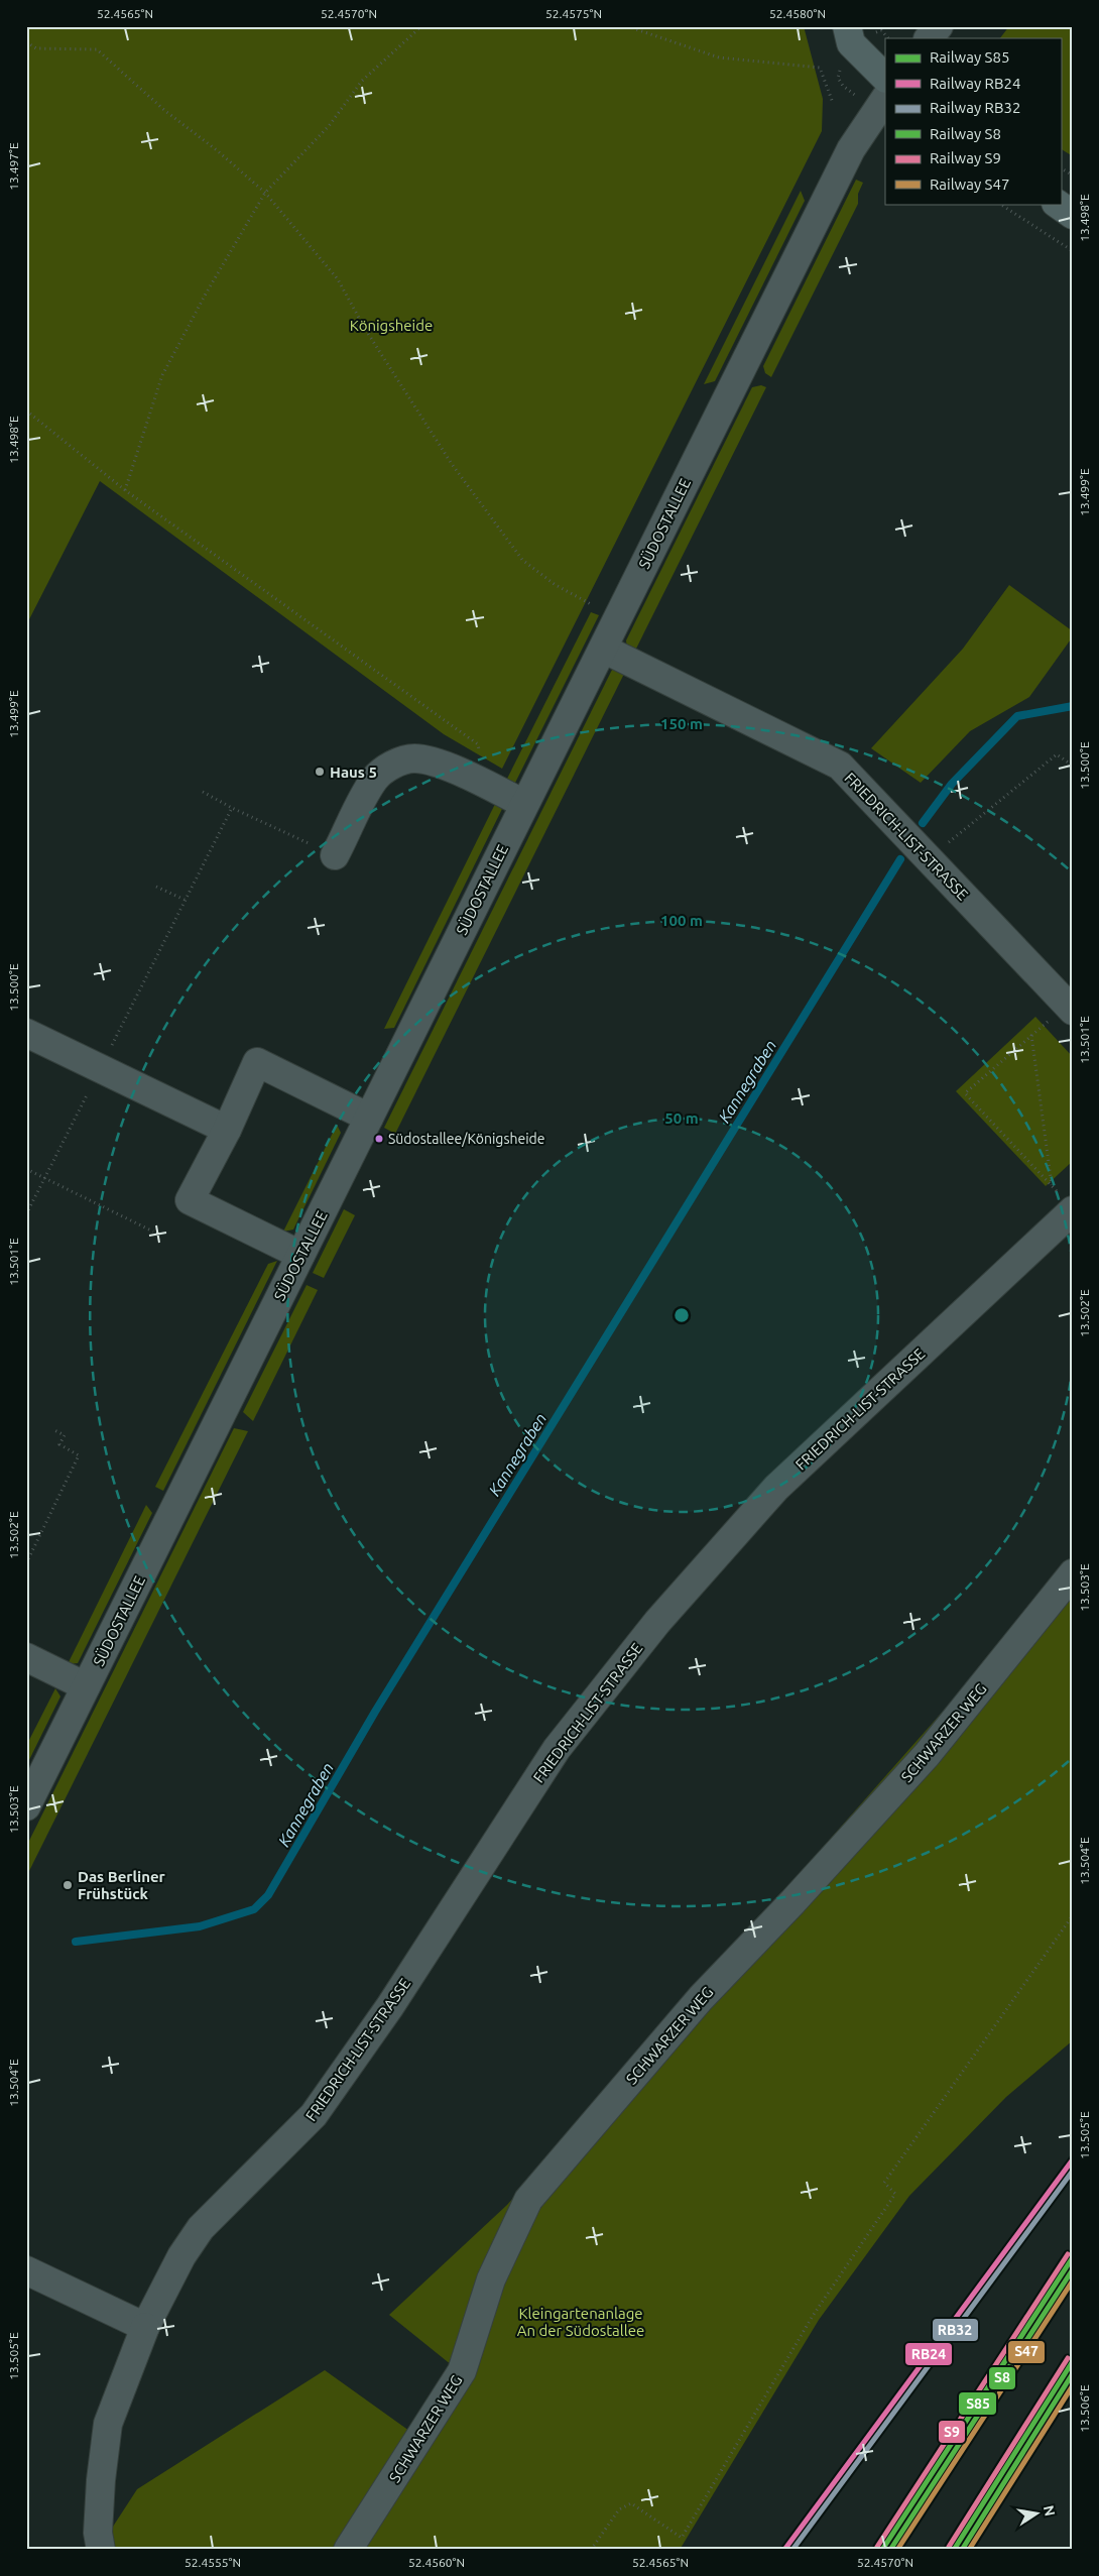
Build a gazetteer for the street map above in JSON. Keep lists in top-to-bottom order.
{
  "streets": {
    "street": ["SÜDOSTALLEE", "FRIEDRICH-LIST-STRASSE", "SCHWARZER WEG"]
  },
  "crossings": [
    ["SÜDOSTALLEE", "FRIEDRICH-LIST-STRASSE"]
  ],
  "water": ["Kannegraben"],
  "parks": ["Königsheide", "Kleingartenanlage An der Südostallee"],
  "places": ["Haus 5", "Südostallee/Königsheide", "Das Berliner Frühstück"],
  "lines": [
    "rail line RB24",
    "rail line RB32",
    "rail line S9",
    "rail line S85",
    "rail line S8",
    "rail line S47"
  ],
  "legend": [
    "Railway S85",
    "Railway RB24",
    "Railway RB32",
    "Railway S8",
    "Railway S9",
    "Railway S47"
  ],
  "north": "right",
  "coordinates": [
    "52.4565°N",
    "52.4570°N",
    "52.4575°N",
    "52.4580°N",
    "13.497°E",
    "13.498°E",
    "13.499°E",
    "13.500°E",
    "13.501°E",
    "13.502°E",
    "13.503°E",
    "13.504°E",
    "13.505°E",
    "13.506°E",
    "52.4555°N",
    "52.4560°N"
  ],
  "rings": ["150 m", "100 m", "50 m"]
}
